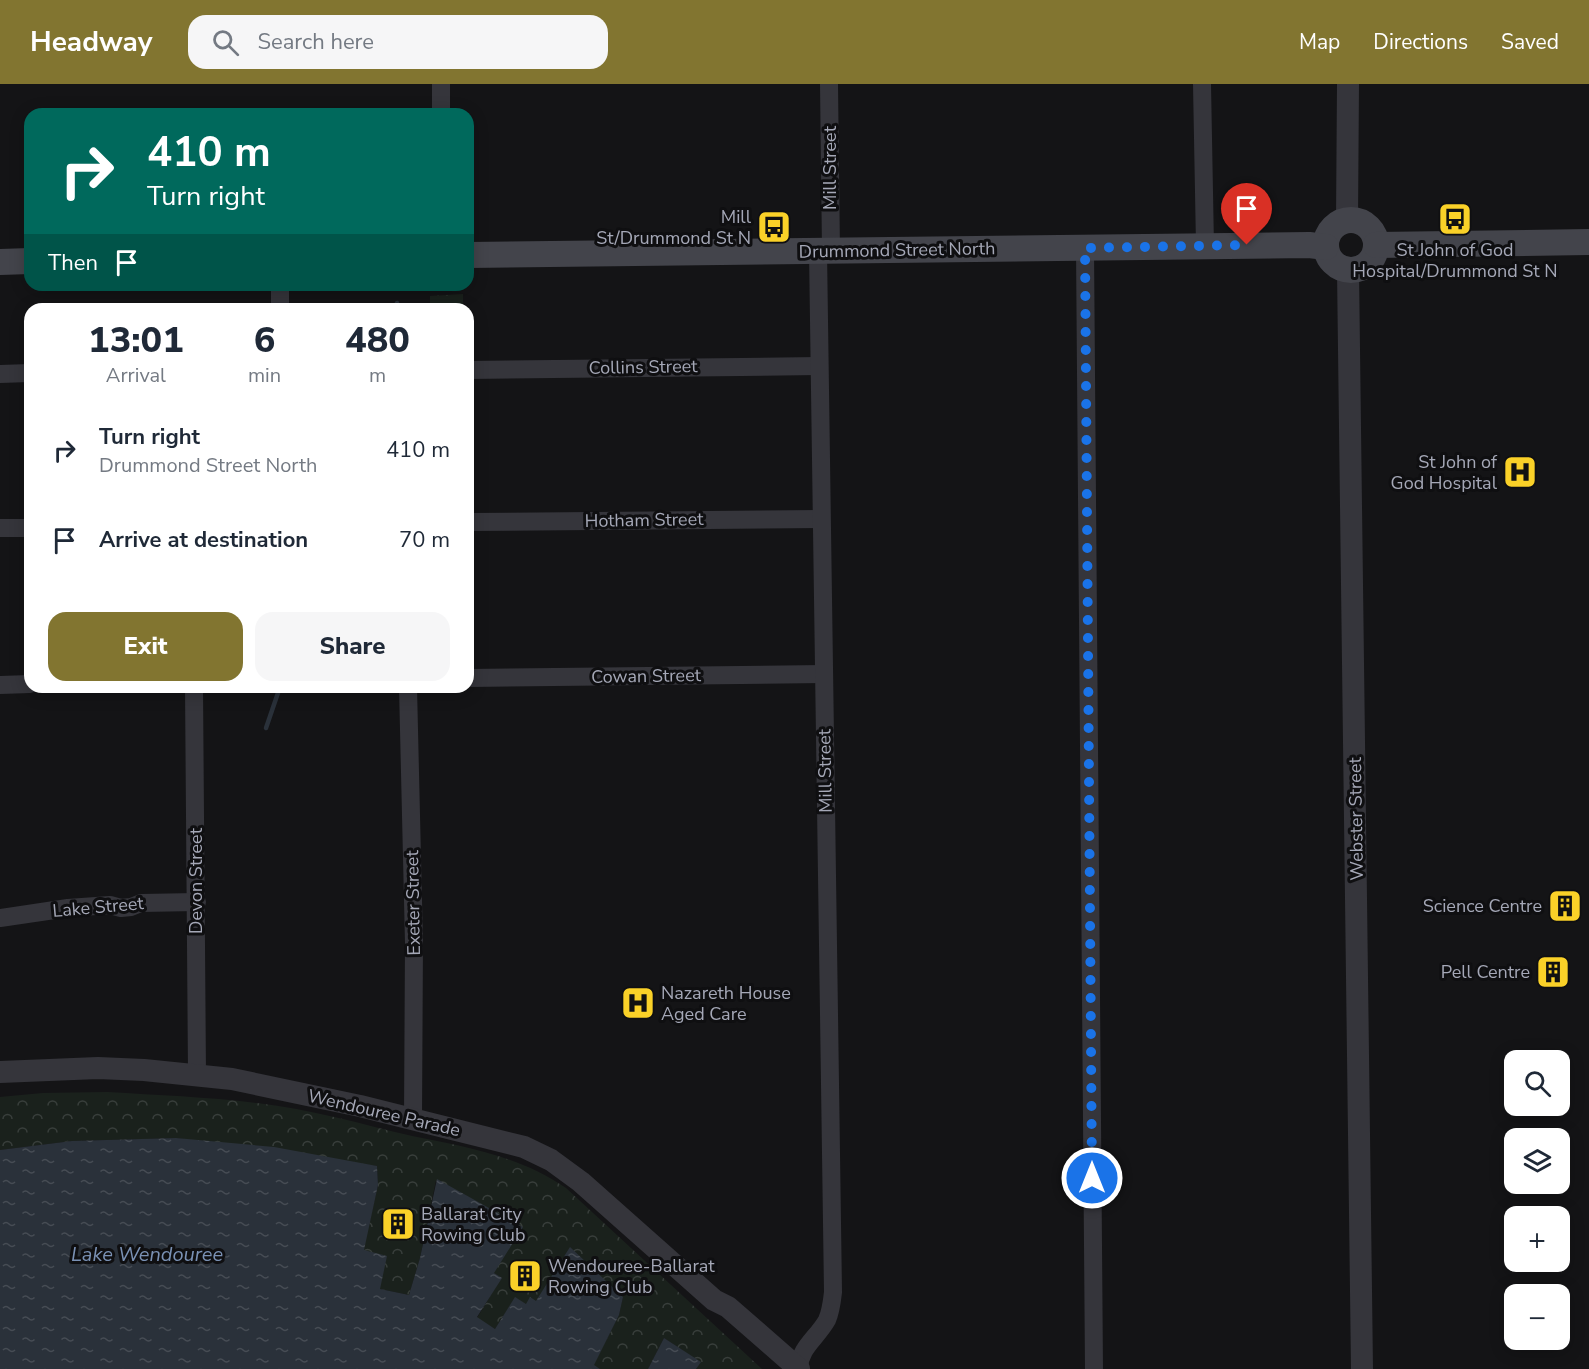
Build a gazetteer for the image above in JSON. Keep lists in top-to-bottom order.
{
  "streets": {
    "main road": ["Drummond Street North"],
    "street": [
      "Mill Street",
      "Collins Street",
      "Hotham Street",
      "Cowan Street",
      "Webster Street",
      "Devon Street",
      "Exeter Street",
      "Lake Street",
      "Wendouree Parade"
    ]
  },
  "crossings": [
    ["Mill Street", "Drummond Street North"],
    ["Mill Street", "Collins Street"],
    ["Mill Street", "Hotham Street"],
    ["Mill Street", "Cowan Street"],
    ["Mill Street", "Wendouree Parade"],
    ["Drummond Street North", "Webster Street"],
    ["Devon Street", "Lake Street"],
    ["Devon Street", "Wendouree Parade"],
    ["Exeter Street", "Wendouree Parade"]
  ],
  "water": ["Lake Wendouree"],
  "places": {
    "bus stop": ["St John of God Hospital/Drummond St N", "Mill St/Drummond St N"],
    "hospital": ["St John of God Hospital", "Nazareth House Aged Care"],
    "building": [
      "Science Centre",
      "Pell Centre",
      "Ballarat City Rowing Club",
      "Wendouree-Ballarat Rowing Club"
    ]
  },
  "page": {
    "header": "Headway",
    "search": "Search here",
    "nav": ["Map", "Directions", "Saved"],
    "turn": ["410 m", "Turn right"],
    "then": "Then",
    "eta": [
      "13:01",
      "Arrival",
      "6",
      "min",
      "480",
      "m"
    ],
    "list": [
      {
        "name": "Turn right",
        "note": "Drummond Street North",
        "value": "410 m"
      },
      {
        "name": "Arrive at destination",
        "value": "70 m"
      }
    ],
    "buttons": ["Exit", "Share"],
    "map_buttons": ["+", "−"]
  }
}
